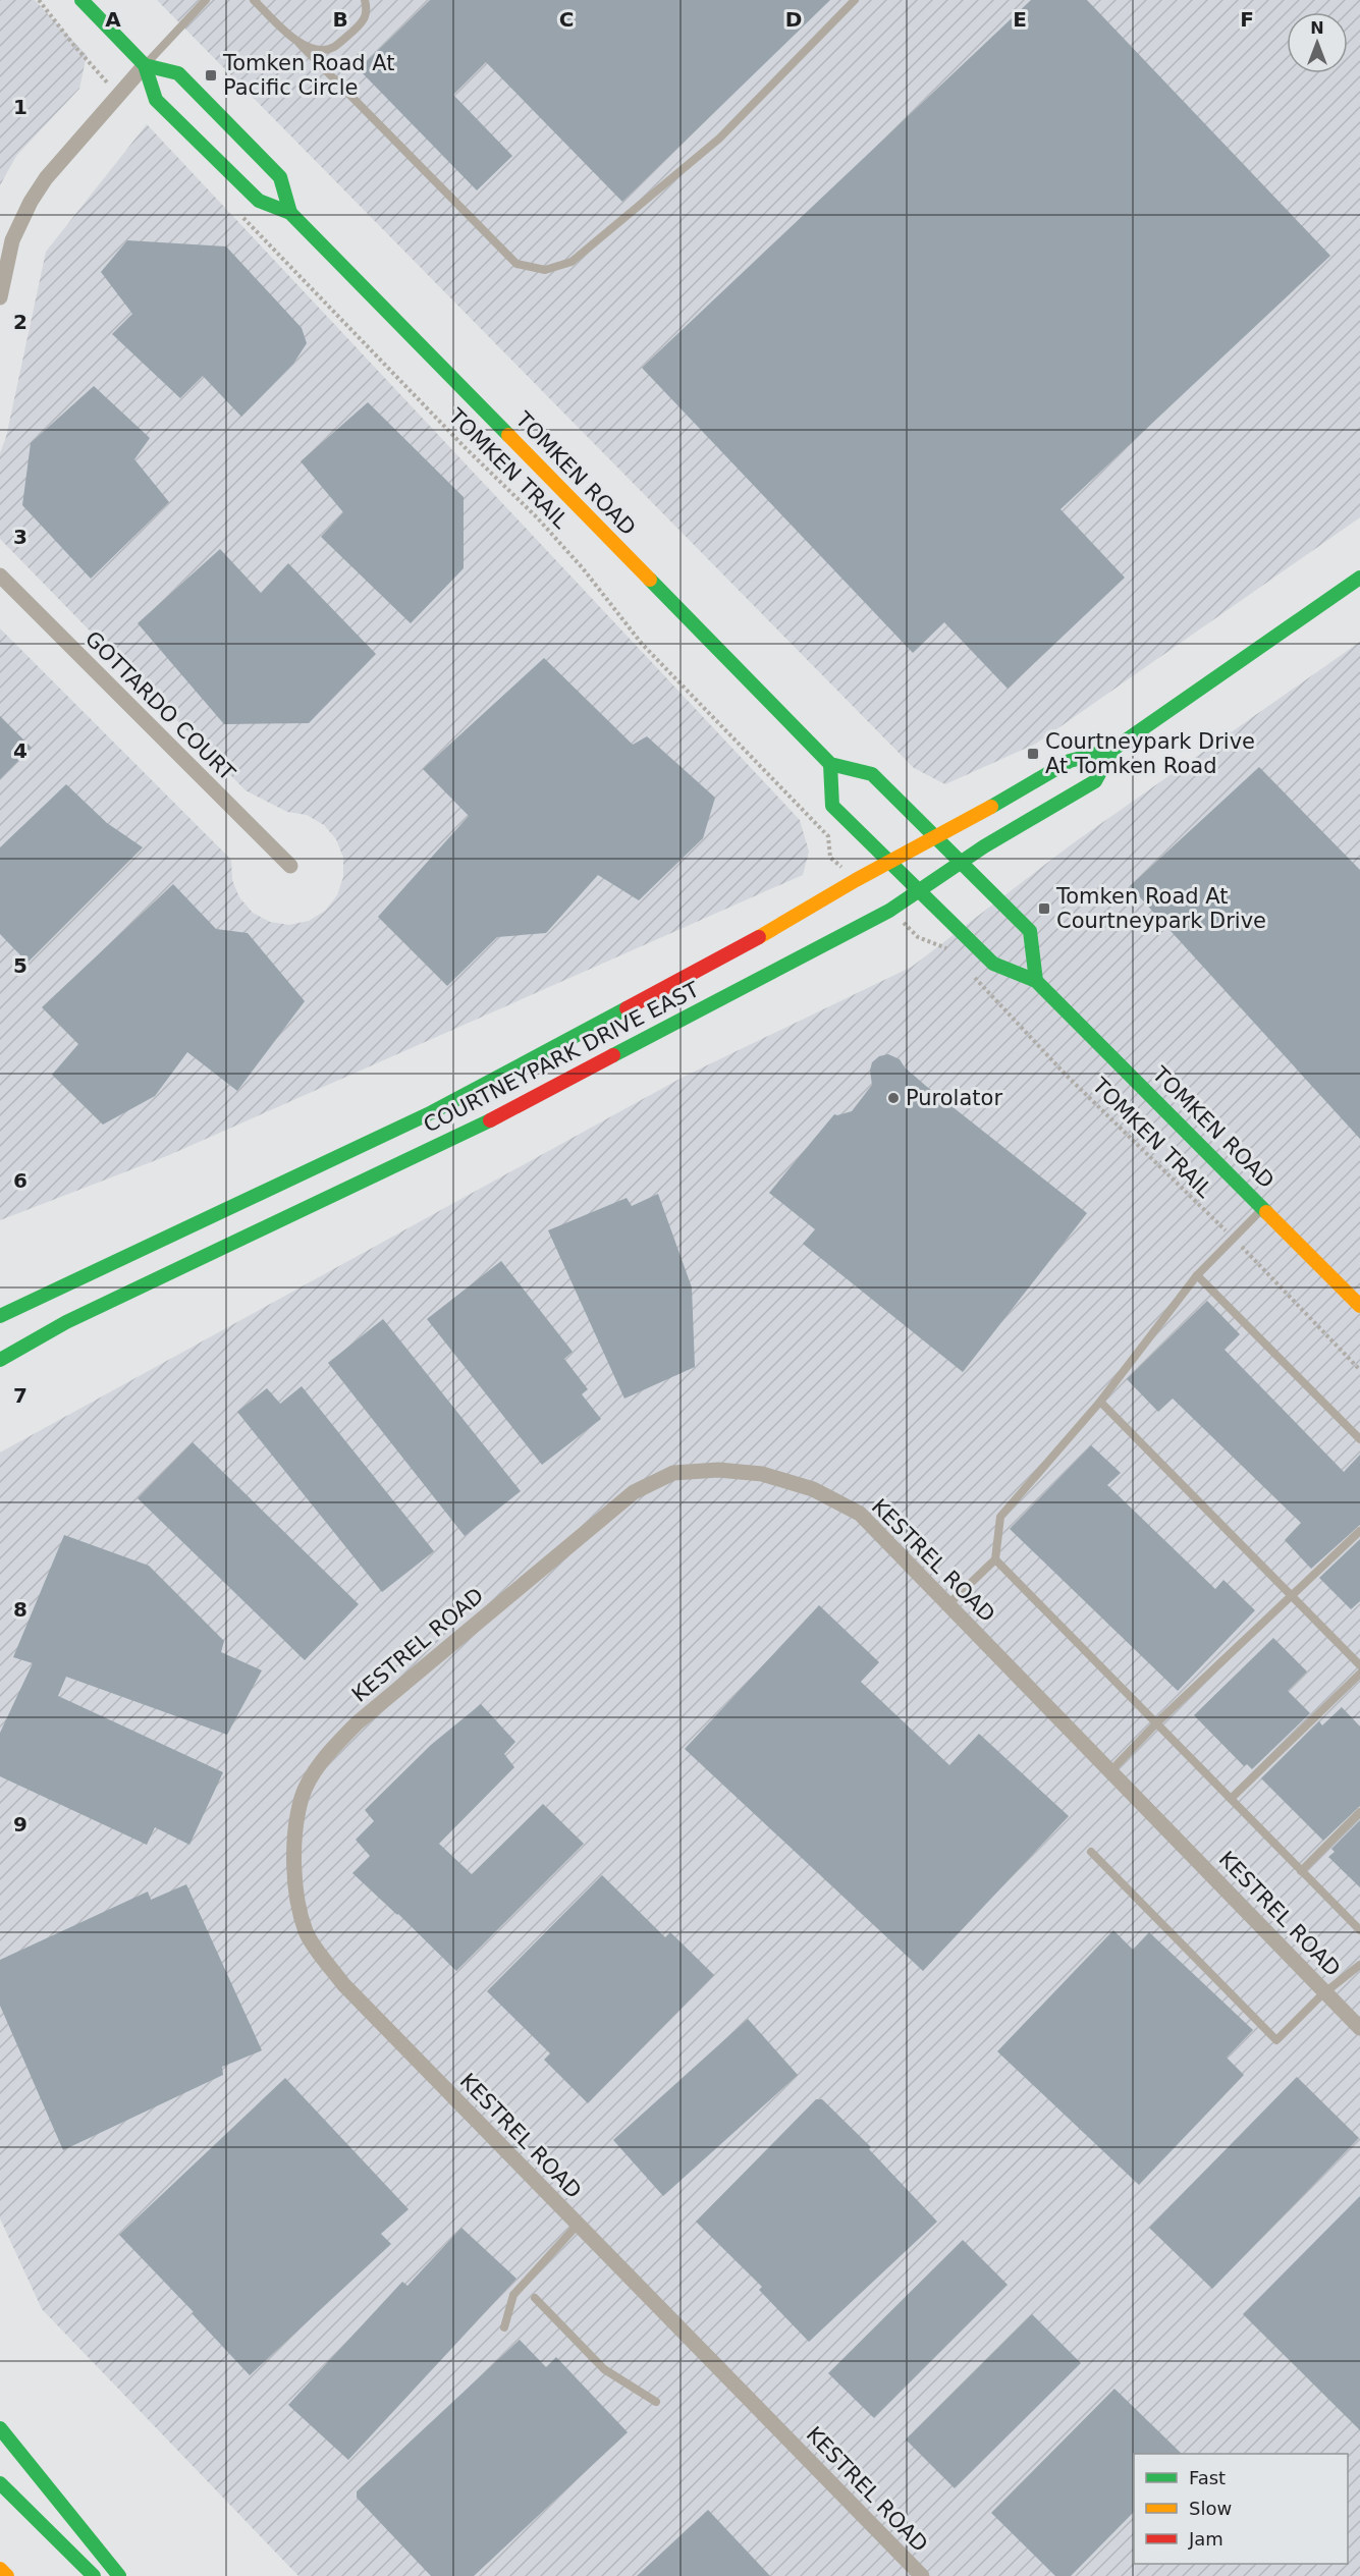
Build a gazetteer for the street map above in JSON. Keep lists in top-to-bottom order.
{
  "streets": {
    "main road": ["TOMKEN ROAD", "COURTNEYPARK DRIVE EAST"],
    "street": ["GOTTARDO COURT", "KESTREL ROAD"],
    "path": ["TOMKEN TRAIL"]
  },
  "crossings": [
    ["TOMKEN ROAD", "COURTNEYPARK DRIVE EAST"]
  ],
  "places": {
    "transit": ["Tomken Road At Pacific Circle", "Courtneypark Drive At Tomken Road", "Tomken Road At Courtneypark Drive"],
    "other": ["Purolator"]
  },
  "legend": ["Fast", "Slow", "Jam"],
  "north": "top",
  "grid": {
    "columns": [
      "A",
      "B",
      "C",
      "D",
      "E",
      "F"
    ],
    "rows": [
      "1",
      "2",
      "3",
      "4",
      "5",
      "6",
      "7",
      "8",
      "9"
    ]
  }
}
